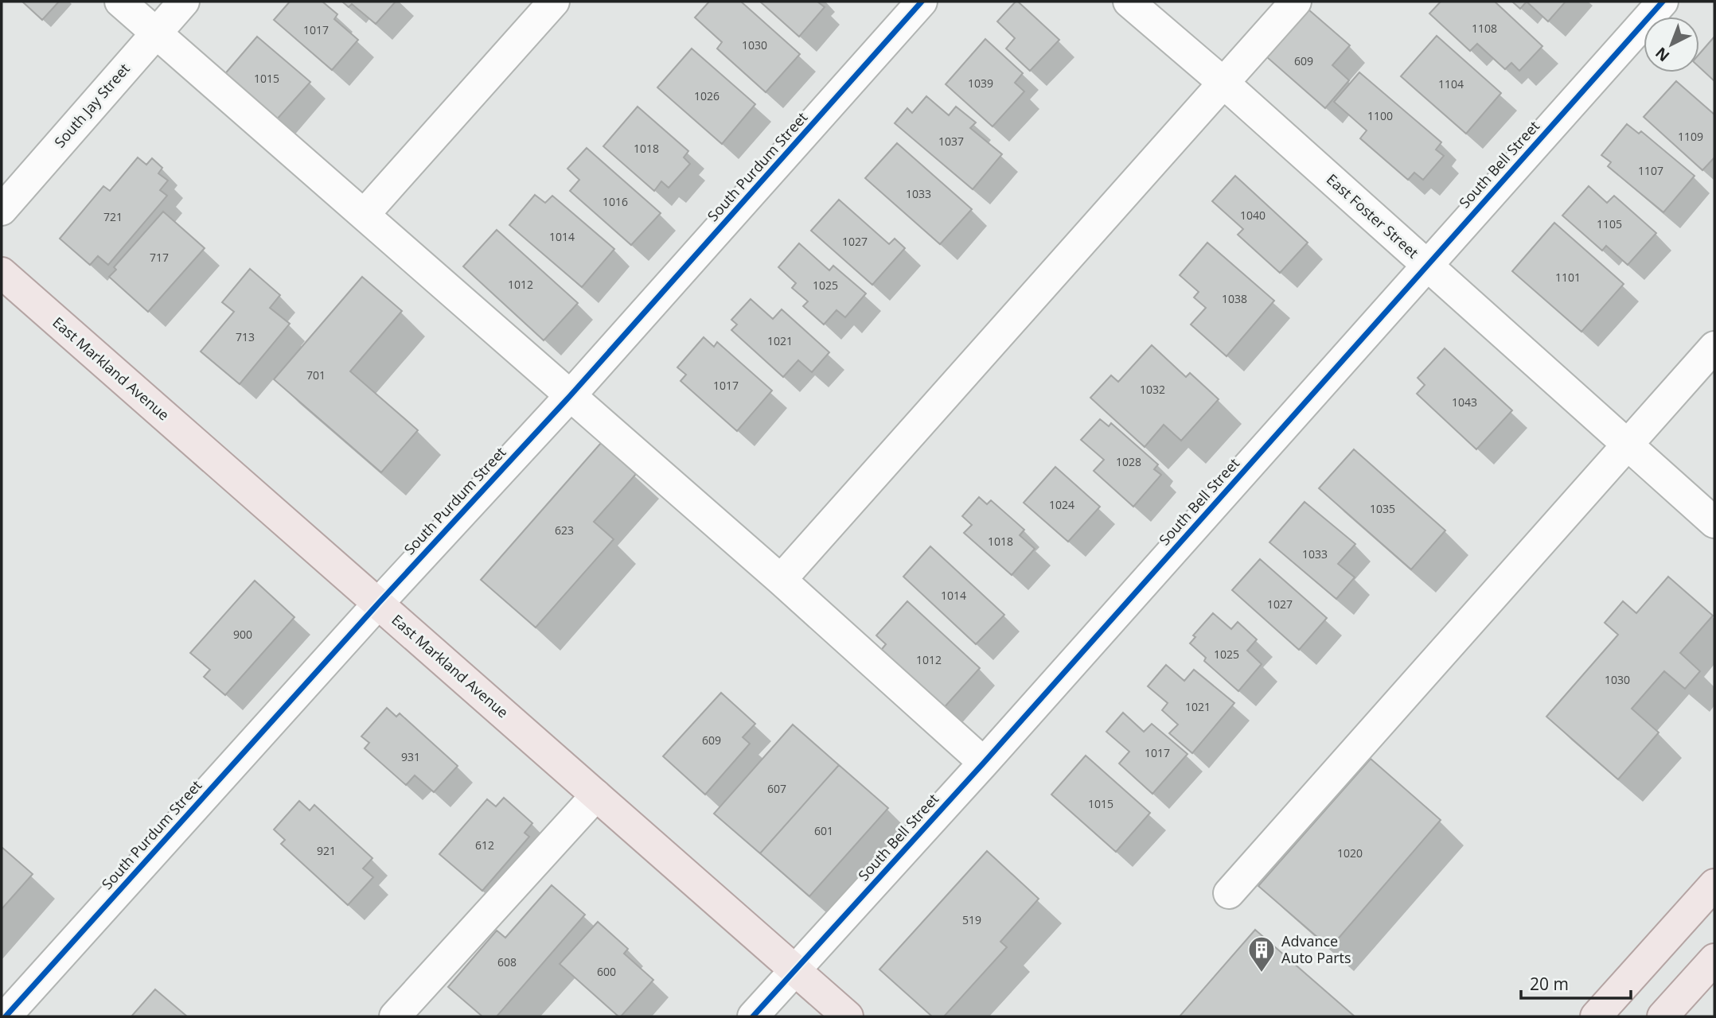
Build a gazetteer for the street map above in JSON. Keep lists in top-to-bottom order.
{
  "streets": {
    "main road": ["East Markland Avenue"],
    "street": [
      "South Jay Street",
      "South Bell Street",
      "South Purdum Street",
      "East Foster Street"
    ]
  },
  "crossings": [
    ["South Bell Street", "East Foster Street"],
    ["South Bell Street", "East Markland Avenue"],
    ["South Purdum Street", "East Markland Avenue"]
  ],
  "places": {
    "building": ["Advance Auto Parts"]
  },
  "house_numbers": [
    "1108",
    "1017",
    "1030",
    "609",
    "1015",
    "1039",
    "1104",
    "1026",
    "1100",
    "1109",
    "1037",
    "1018",
    "1107",
    "1033",
    "1016",
    "1040",
    "721",
    "1105",
    "1014",
    "1027",
    "717",
    "1101",
    "1012",
    "1025",
    "1038",
    "713",
    "1021",
    "701",
    "1017",
    "1032",
    "1043",
    "1028",
    "1024",
    "1035",
    "623",
    "1018",
    "1033",
    "1014",
    "1027",
    "900",
    "1025",
    "1012",
    "1030",
    "1021",
    "609",
    "1017",
    "931",
    "607",
    "1015",
    "601",
    "612",
    "921",
    "1020",
    "519",
    "608",
    "600"
  ],
  "scale_bar": "20 m",
  "north": "bottom left"
}
